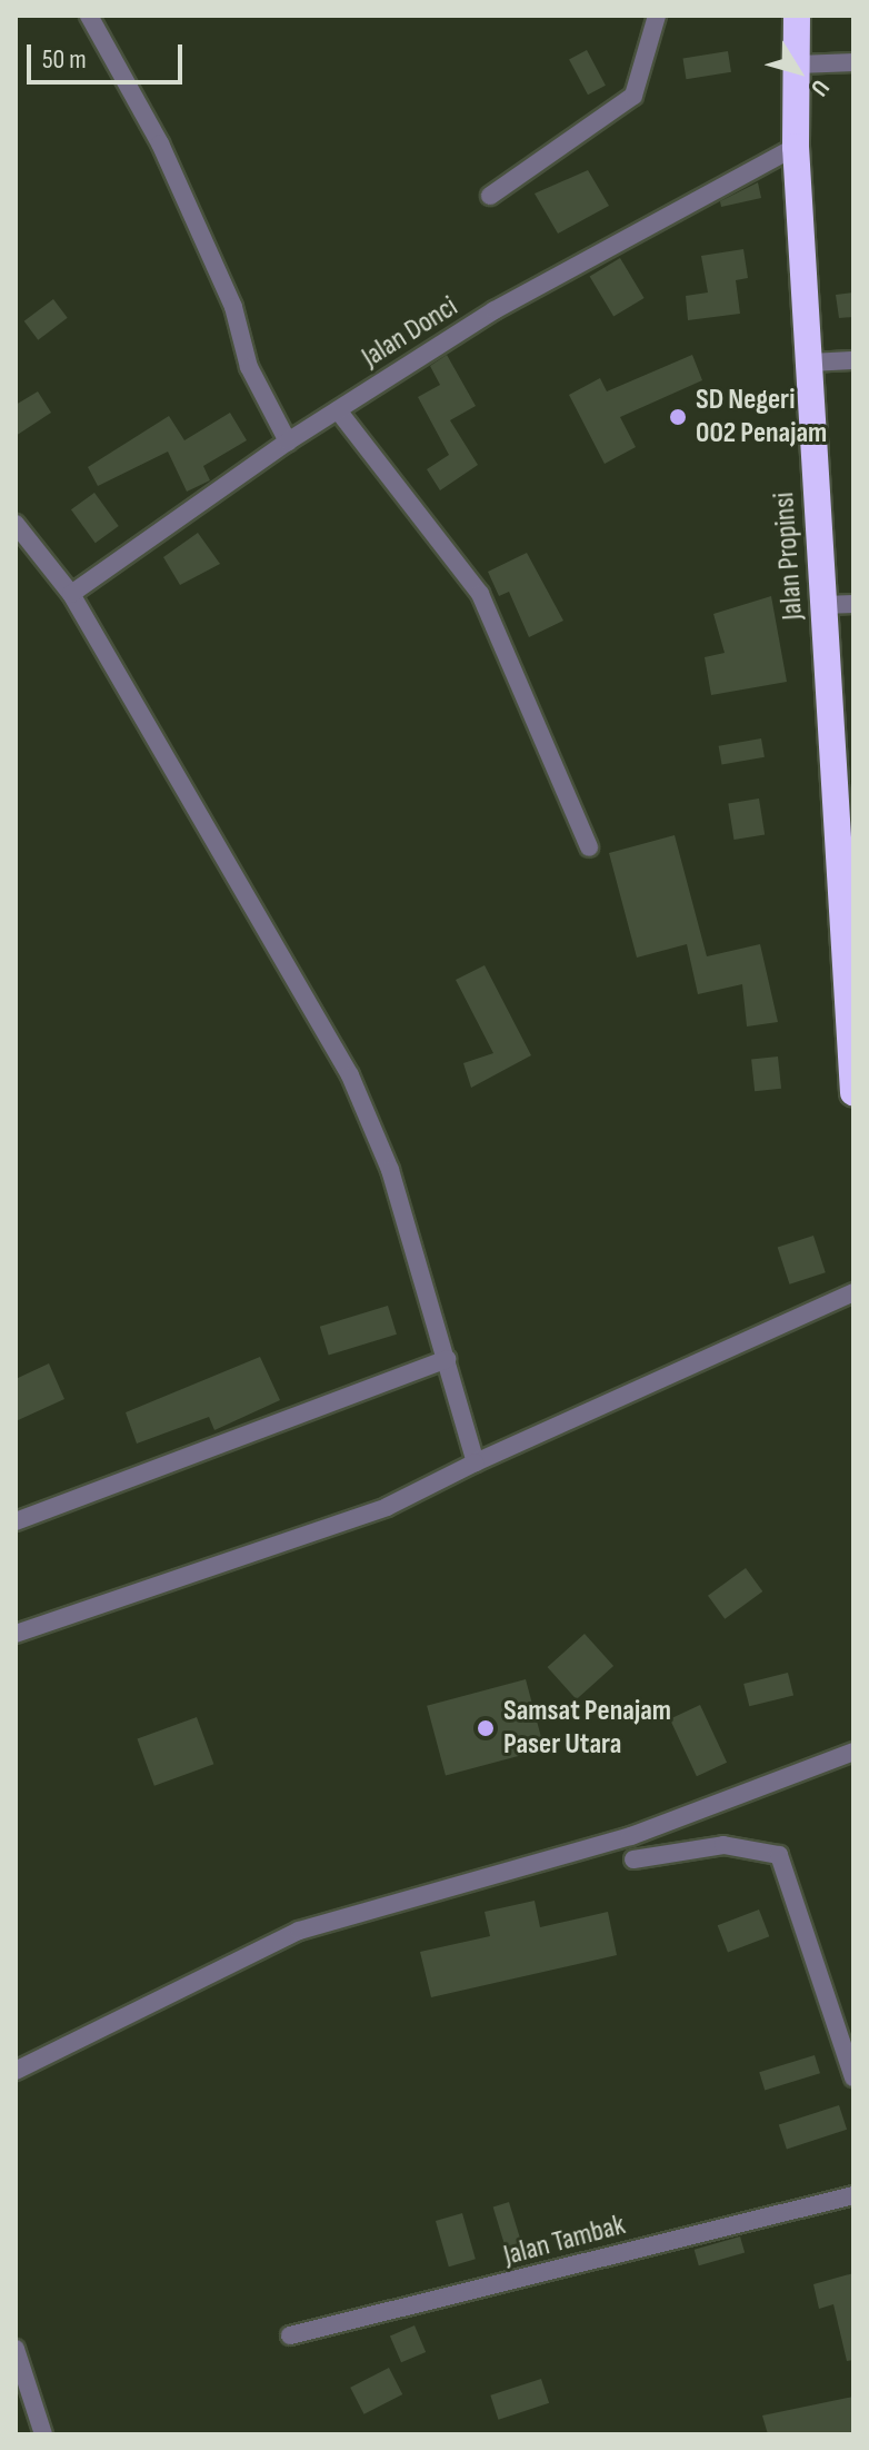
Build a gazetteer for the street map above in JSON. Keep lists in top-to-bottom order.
{
  "streets": {
    "highway": ["Jalan Propinsi"],
    "street": ["Jalan Donci", "Jalan Tambak"]
  },
  "crossings": [
    ["Jalan Donci", "Jalan Propinsi"]
  ],
  "places": ["SD Negeri 002 Penajam", "Samsat Penajam Paser Utara"],
  "scale_bar": "50 m",
  "north": "bottom right"
}
